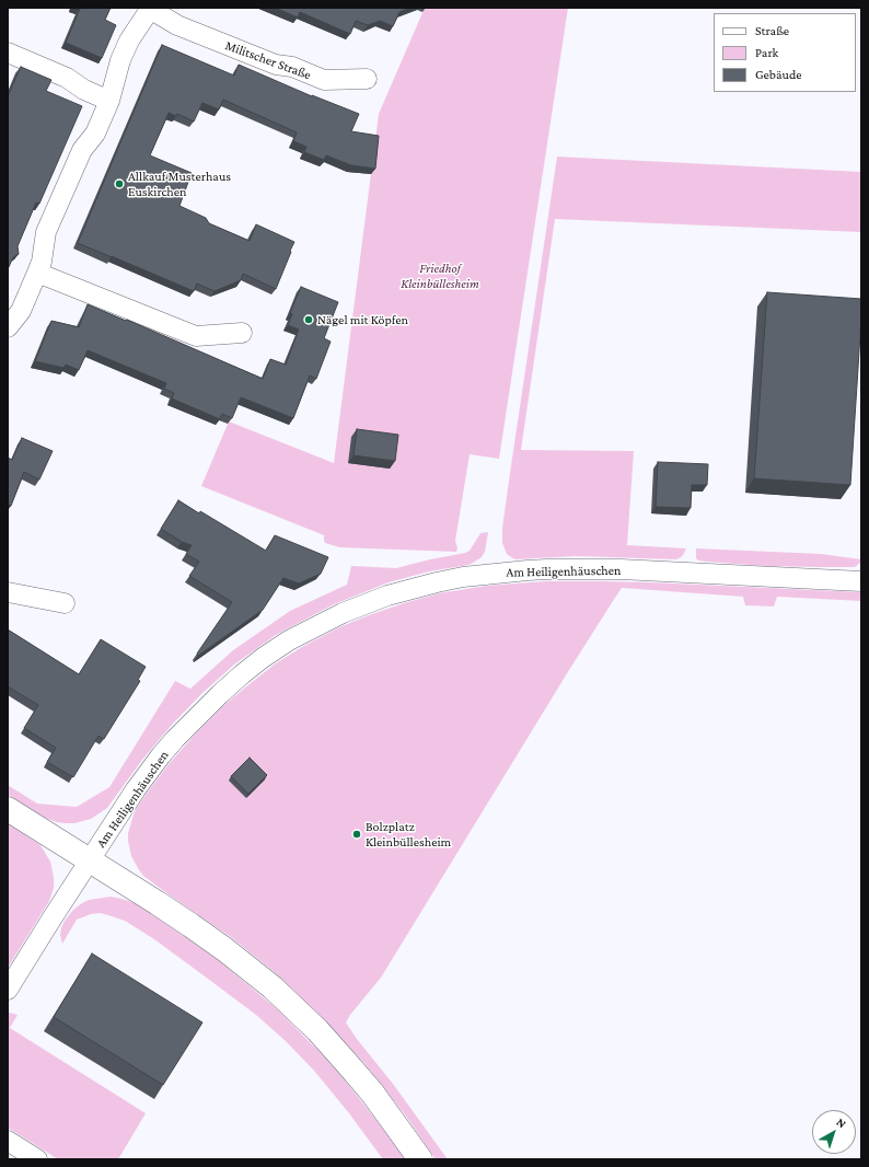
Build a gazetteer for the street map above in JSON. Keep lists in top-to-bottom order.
{
  "streets": {
    "street": ["Militscher Straße", "Am Heiligenhäuschen"]
  },
  "parks": ["Friedhof Kleinbüllesheim"],
  "places": ["Allkauf Musterhaus Euskirchen", "Nägel mit Köpfen", "Bolzplatz Kleinbüllesheim"],
  "legend": ["Straße", "Park", "Gebäude"],
  "north": "top right"
}
